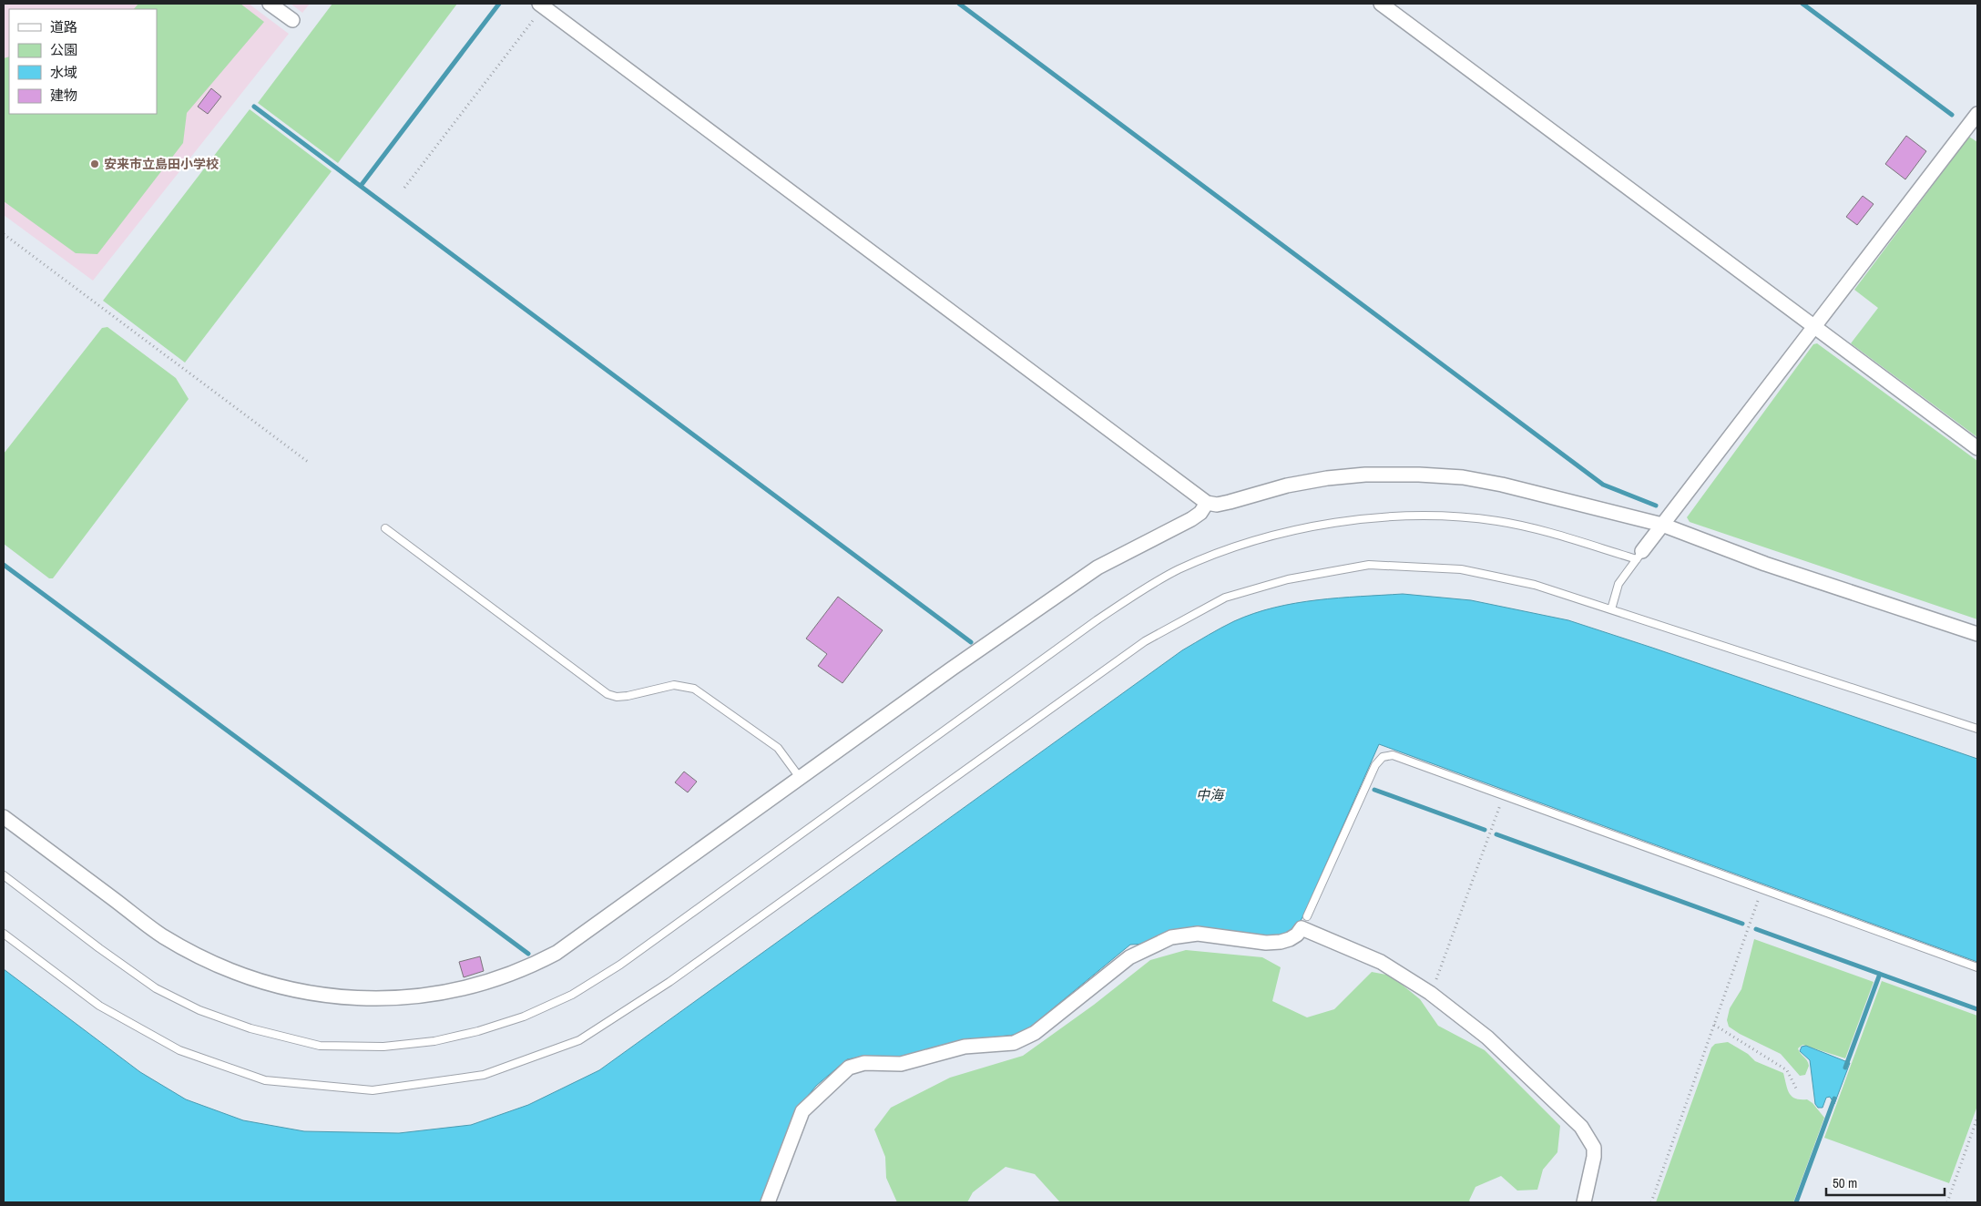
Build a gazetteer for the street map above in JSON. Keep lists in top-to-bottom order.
{
  "water": ["中海"],
  "places": ["安来市立島田小学校"],
  "legend": [
    "道路",
    "公園",
    "水域",
    "建物"
  ],
  "scale_bar": "50 m"
}
